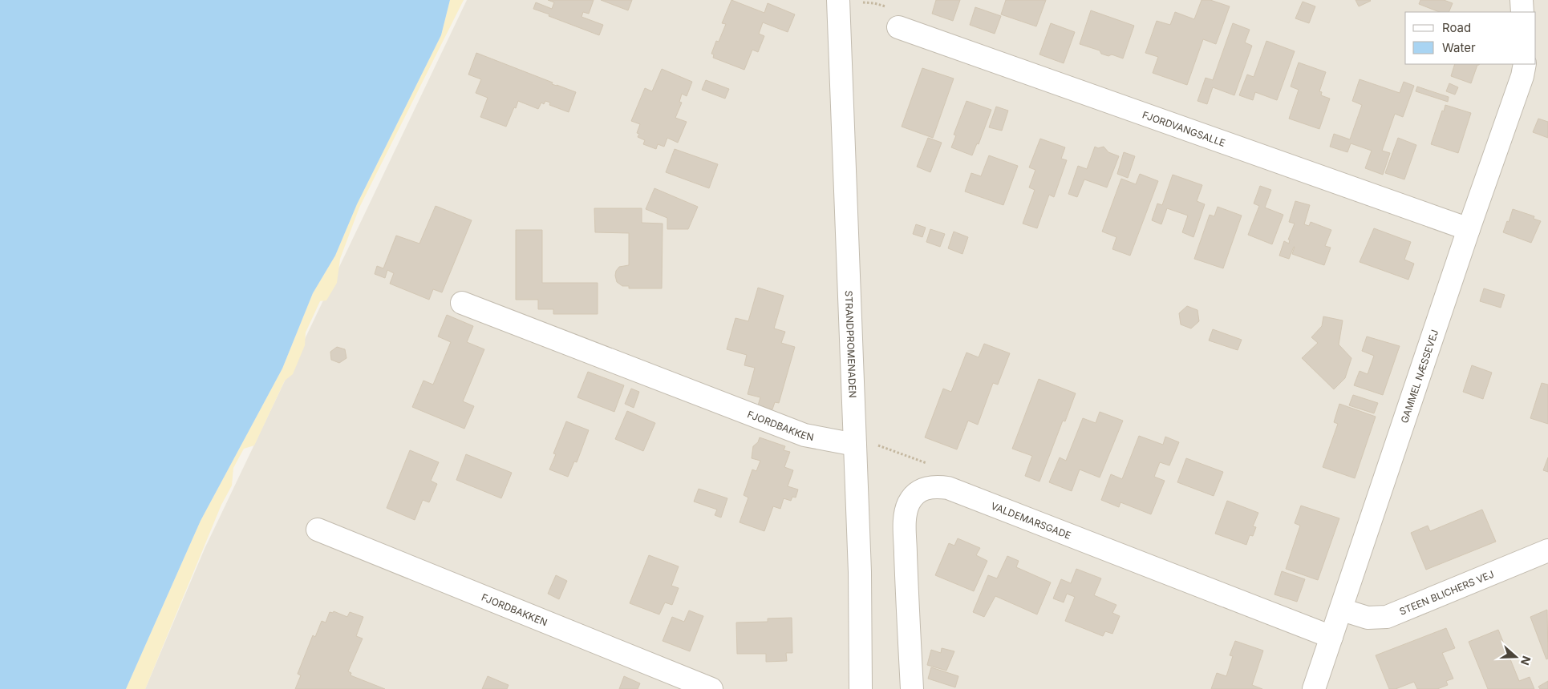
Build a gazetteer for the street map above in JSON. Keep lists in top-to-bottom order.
{
  "streets": {
    "street": [
      "FJORDVANGSALLE",
      "STRANDPROMENADEN",
      "GAMMEL NÆSSEVEJ",
      "FJORDBAKKEN",
      "VALDEMARSGADE",
      "STEEN BLICHERS VEJ"
    ]
  },
  "crossings": [
    ["FJORDVANGSALLE", "GAMMEL NÆSSEVEJ"],
    ["STRANDPROMENADEN", "FJORDBAKKEN"],
    ["GAMMEL NÆSSEVEJ", "VALDEMARSGADE"],
    ["GAMMEL NÆSSEVEJ", "STEEN BLICHERS VEJ"]
  ],
  "legend": ["Road", "Water"],
  "north": "right"
}
